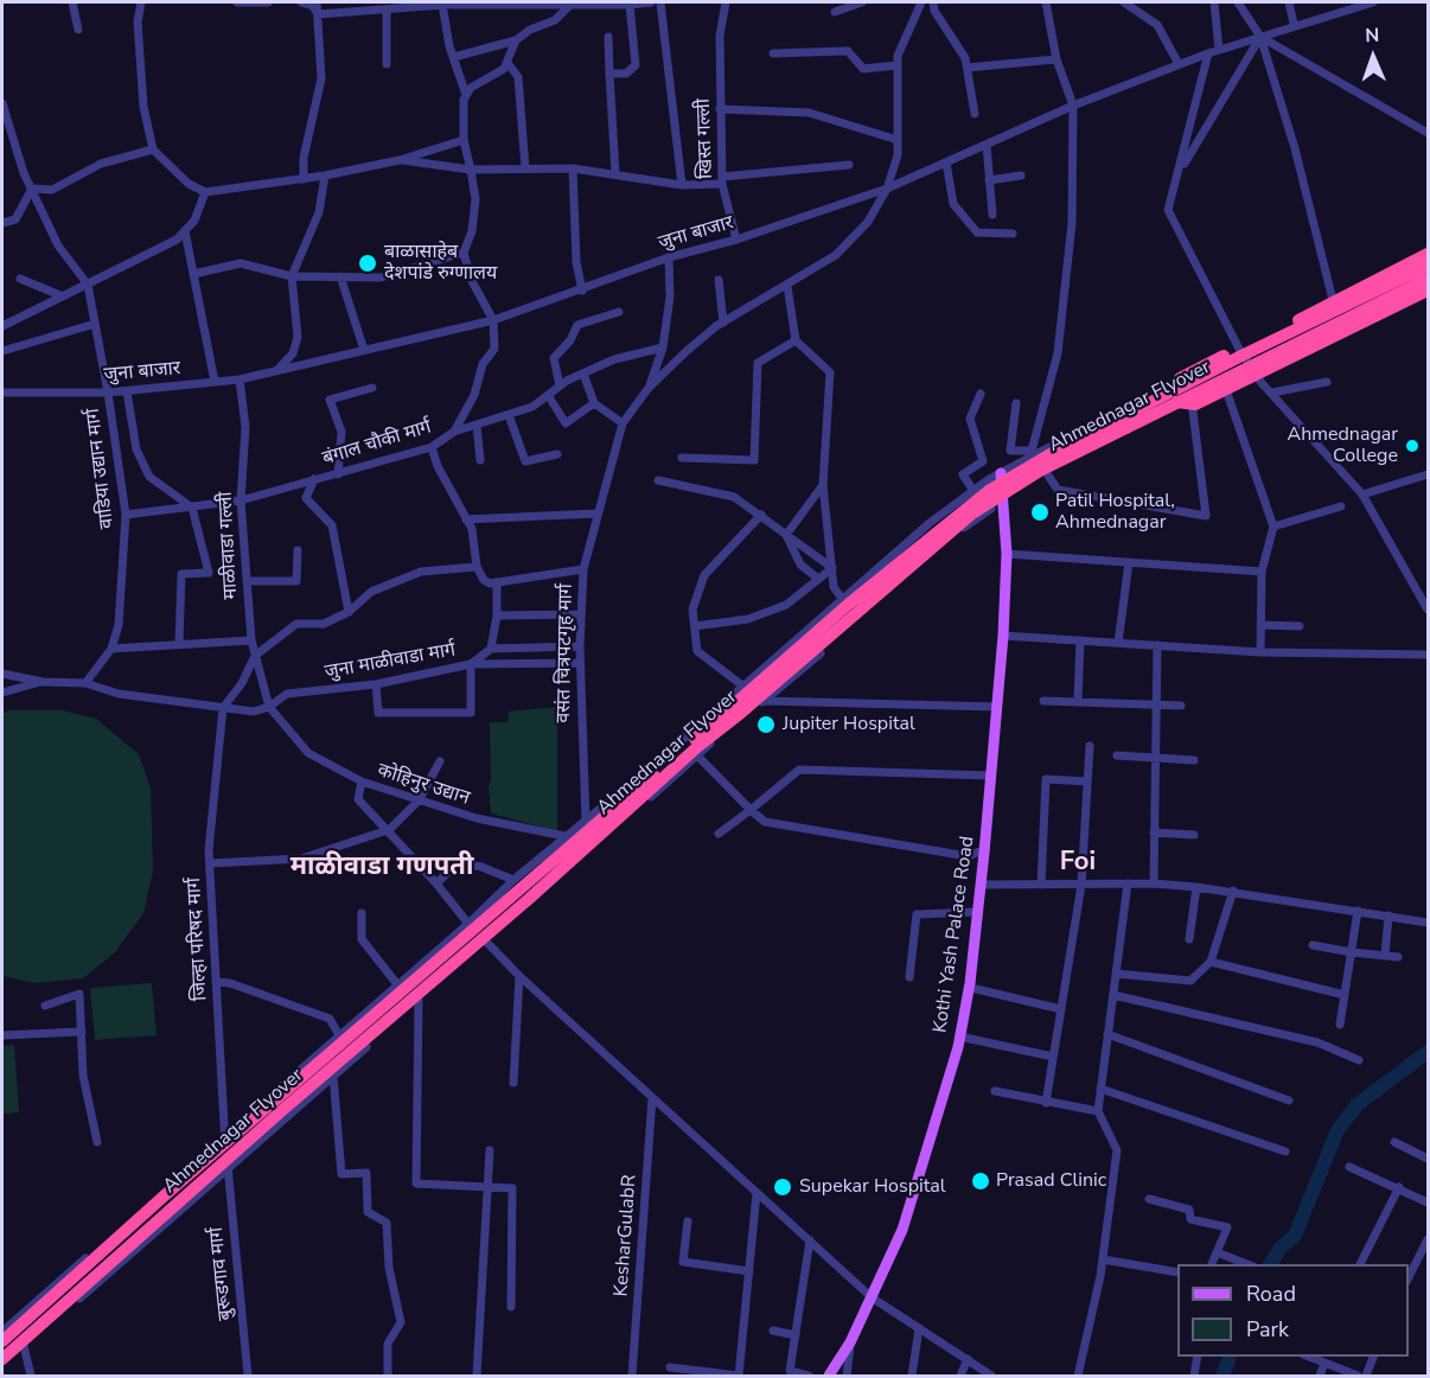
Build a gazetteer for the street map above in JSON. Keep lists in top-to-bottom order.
{
  "streets": {
    "highway": ["Ahmednagar Flyover"],
    "main road": ["Kothi Yash Palace Road"],
    "street": [
      "खिस्त गल्ली",
      "जुना बाजार",
      "बंगाल चौकी मार्ग",
      "वाडिया उद्यान मार्ग",
      "माळीवाडा गल्ली",
      "वसंत चित्रपटगृह मार्ग",
      "जुना माळीवाडा मार्ग",
      "कोहिनुर उद्यान",
      "जिल्हा परिषद मार्ग",
      "KesharGulabR",
      "बुरूडगाव मार्ग"
    ]
  },
  "crossings": [
    ["खिस्त गल्ली", "जुना बाजार"],
    ["जुना बाजार", "वाडिया उद्यान मार्ग"],
    ["जुना बाजार", "माळीवाडा गल्ली"],
    ["बंगाल चौकी मार्ग", "वाडिया उद्यान मार्ग"],
    ["बंगाल चौकी मार्ग", "माळीवाडा गल्ली"],
    ["माळीवाडा गल्ली", "जुना माळीवाडा मार्ग"],
    ["माळीवाडा गल्ली", "कोहिनुर उद्यान"],
    ["जुना माळीवाडा मार्ग", "कोहिनुर उद्यान"],
    ["जिल्हा परिषद मार्ग", "बुरूडगाव मार्ग"]
  ],
  "districts": ["Foi", "माळीवाडा गणपती"],
  "places": [
    "बाळासाहेब देशपांडे रुग्णालय",
    "Ahmednagar College",
    "Patil Hospital, Ahmednagar",
    "Jupiter Hospital",
    "Prasad Clinic",
    "Supekar Hospital"
  ],
  "legend": ["Road", "Park"],
  "north": "top"
}
